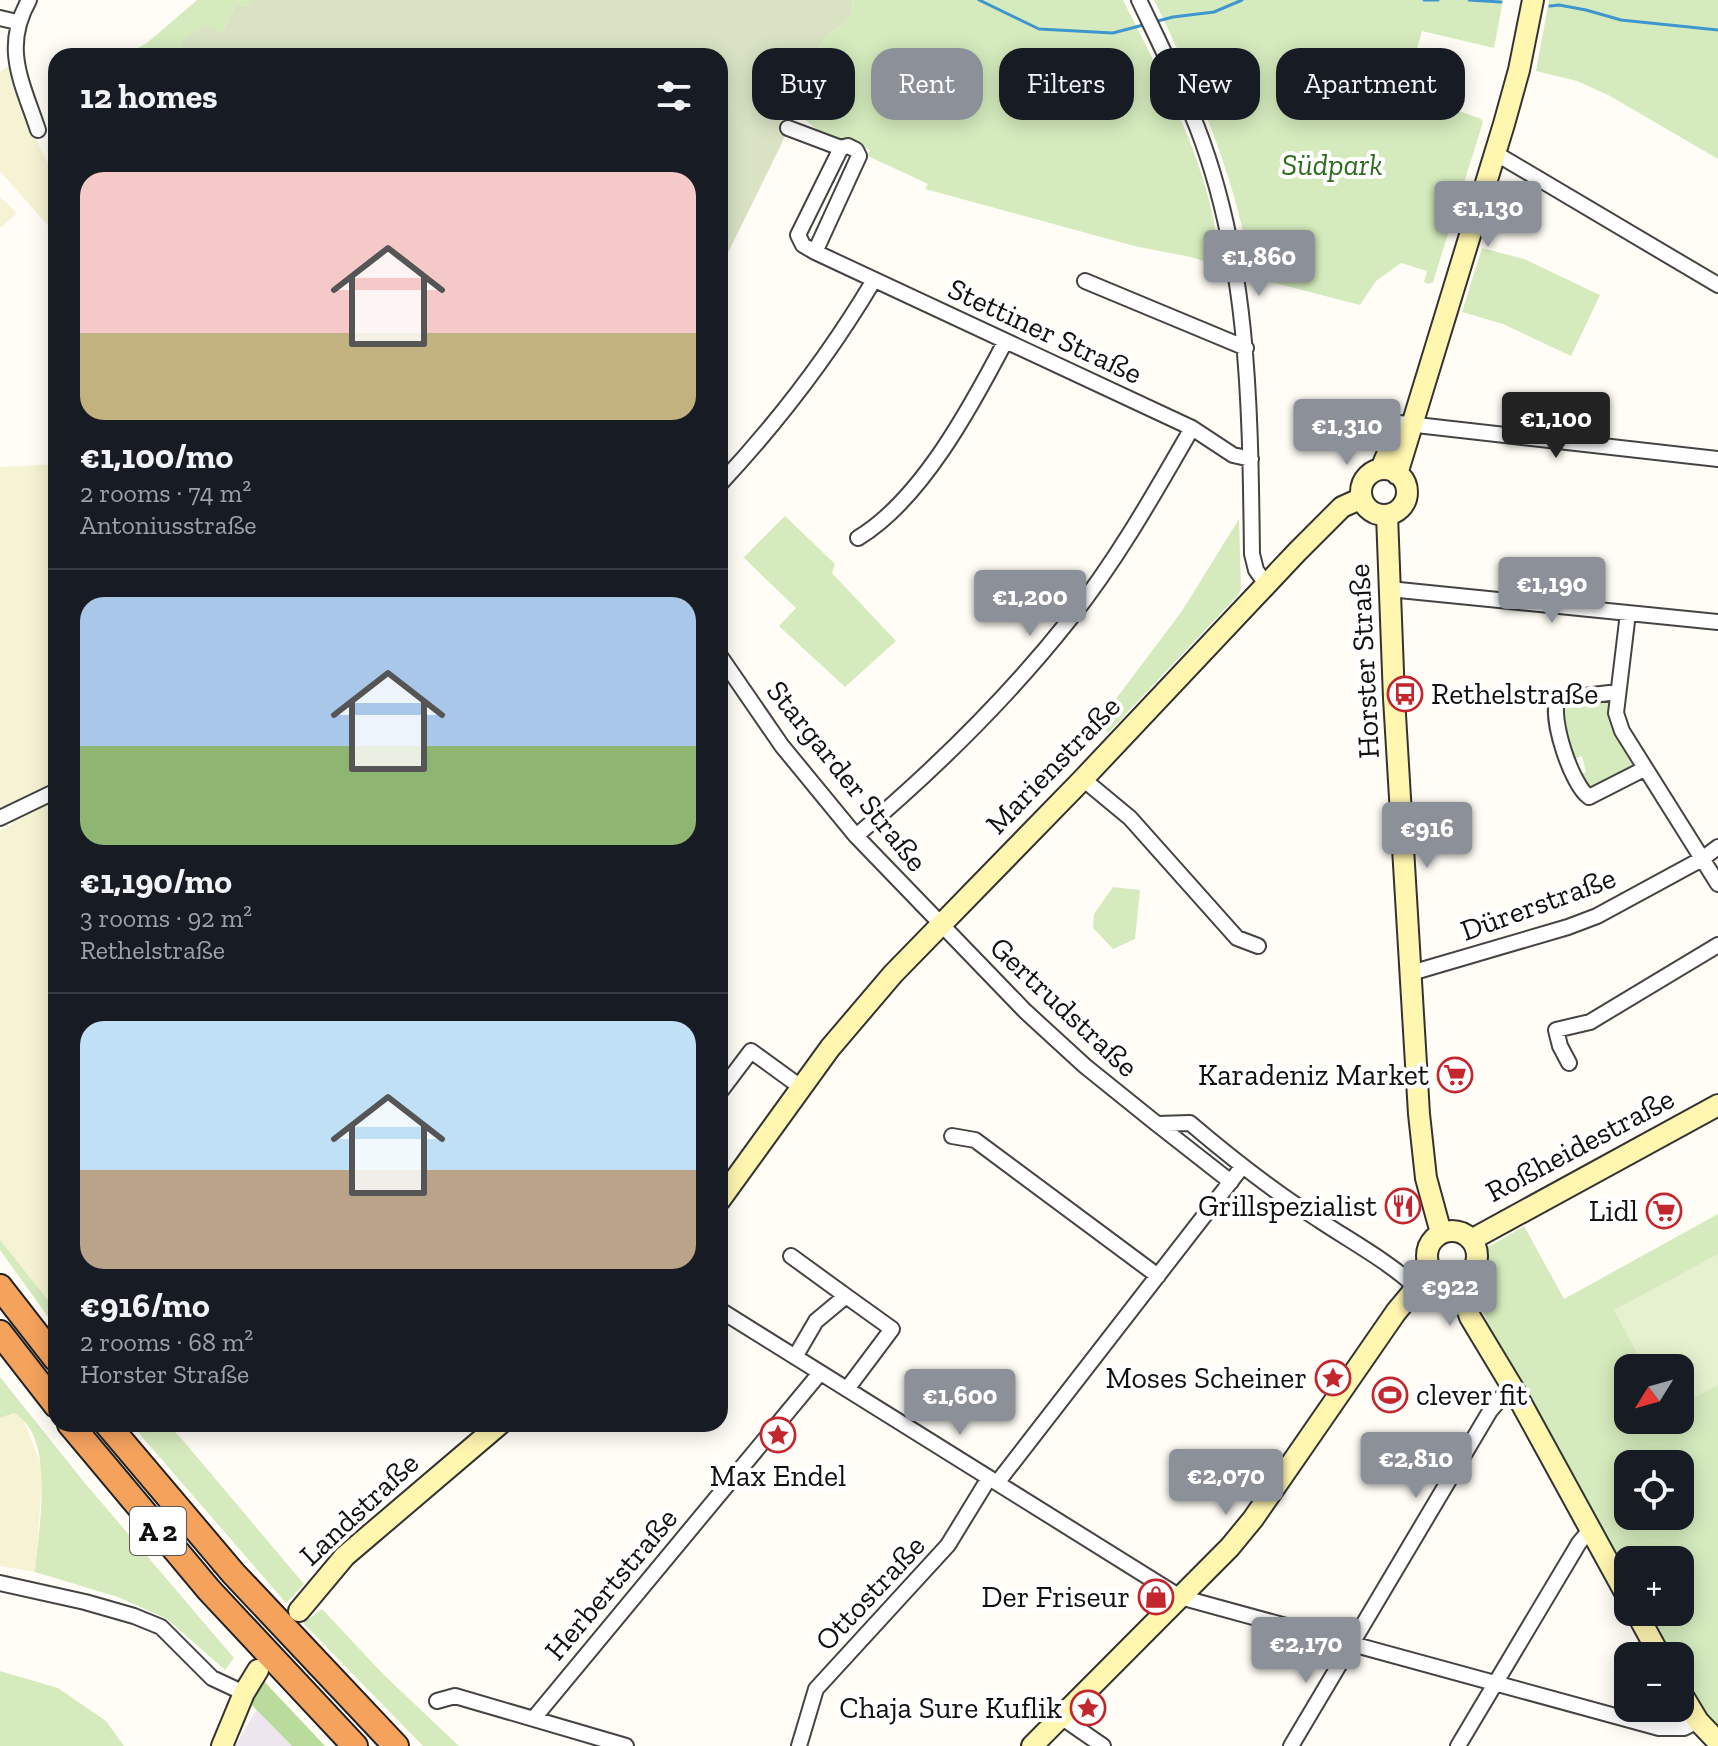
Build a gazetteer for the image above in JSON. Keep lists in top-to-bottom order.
{
  "streets": {
    "highway": ["A 2"],
    "main road": [
      "Horster Straße",
      "Marienstraße",
      "Roßheidestraße",
      "Landstraße"
    ],
    "street": [
      "Stettiner Straße",
      "Stargarder Straße",
      "Dürerstraße",
      "Gertrudstraße",
      "Herbertstraße",
      "Ottostraße"
    ]
  },
  "crossings": [
    ["Horster Straße", "Marienstraße"],
    ["Horster Straße", "Dürerstraße"],
    ["Horster Straße", "Roßheidestraße"],
    ["Marienstraße", "Stargarder Straße"],
    ["Marienstraße", "Gertrudstraße"],
    ["Stargarder Straße", "Gertrudstraße"],
    ["Gertrudstraße", "Ottostraße"]
  ],
  "parks": ["Südpark"],
  "places": {
    "bus stop": ["Rethelstraße"],
    "supermarket": ["Karadeniz Market", "Lidl"],
    "restaurant": ["Grillspezialist"],
    "place": ["Moses Scheiner", "Max Endel", "Chaja Sure Kuflik"],
    "sports": ["clever fit"],
    "shop": ["Der Friseur"]
  },
  "north": "bottom left",
  "page": {
    "chip": [
      "Buy",
      "Rent",
      "Filters",
      "New",
      "Apartment"
    ],
    "heading": "12 homes",
    "list": [
      {
        "name": "€1,100/mo",
        "note": "2 rooms · 74 m² · Antoniusstraße"
      },
      {
        "name": "€1,190/mo",
        "note": "3 rooms · 92 m² · Rethelstraße"
      },
      {
        "name": "€916/mo",
        "note": "2 rooms · 68 m² · Horster Straße"
      }
    ],
    "price": [
      "€1,130",
      "€1,860",
      "€1,100",
      "€1,310",
      "€1,190",
      "€1,200",
      "€916",
      "€922",
      "€1,600",
      "€2,810",
      "€2,070",
      "€2,170"
    ],
    "map_buttons": ["+", "−"]
  }
}
